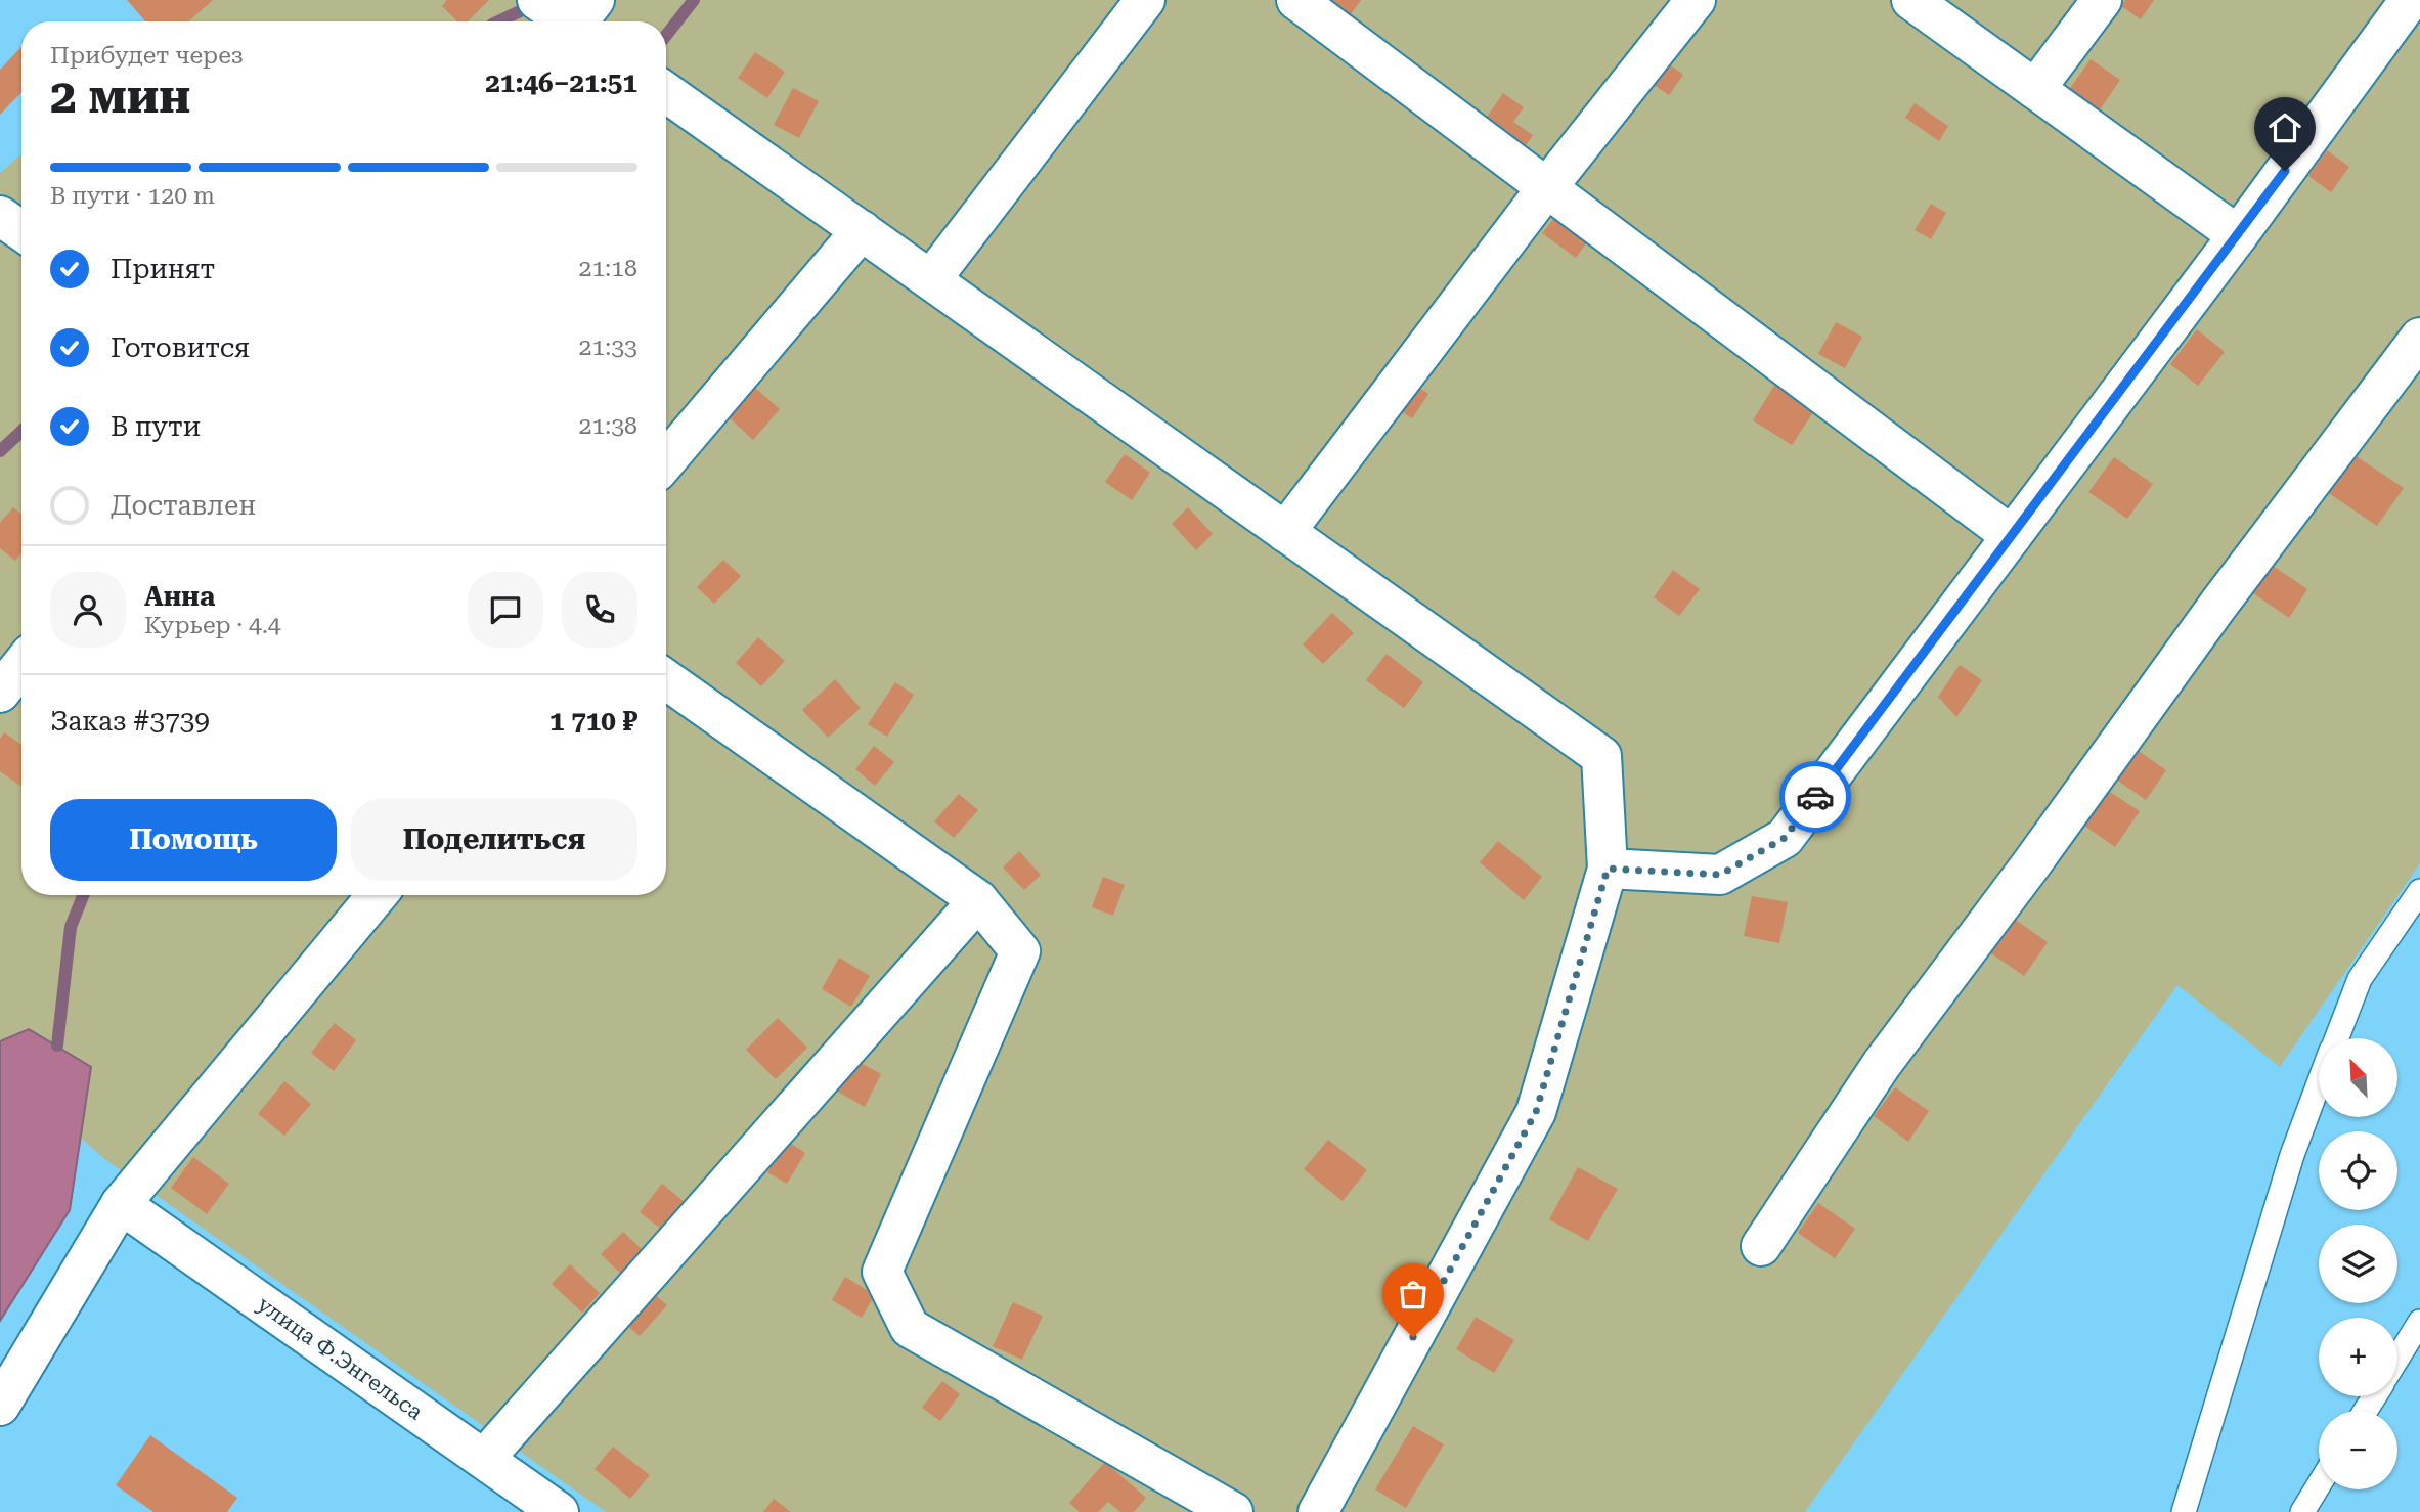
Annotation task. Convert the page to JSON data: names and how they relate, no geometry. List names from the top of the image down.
{
  "streets": {
    "street": ["улица Ф.Энгельса"]
  },
  "north": "top left",
  "page": {
    "heading": ["2 мин", "Прибудет через", "21:46–21:51"],
    "panel": [
      "Анна",
      "Курьер · 4.4",
      "Заказ #3739",
      "1 710 ₽"
    ],
    "bar": "В пути · 120 m",
    "list": [
      ["Принят", "21:18"],
      ["Готовится", "21:33"],
      ["В пути", "21:38"],
      "Доставлен"
    ],
    "buttons": ["Помощь", "Поделиться"],
    "map_buttons": ["+", "−"]
  }
}
